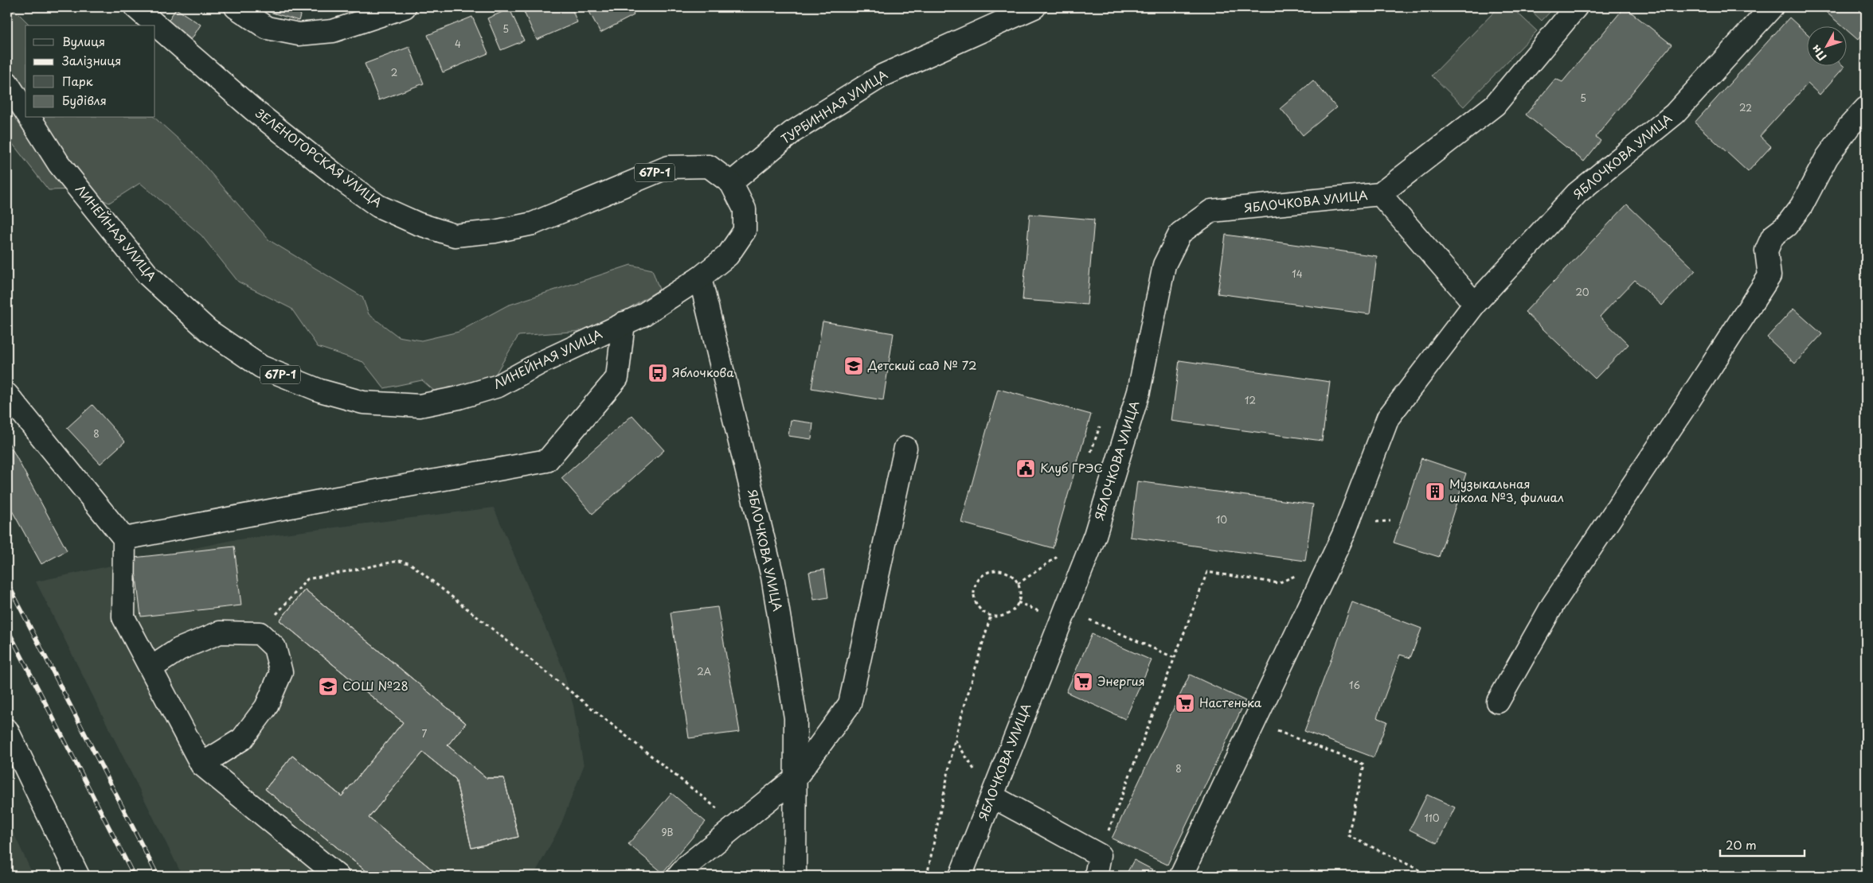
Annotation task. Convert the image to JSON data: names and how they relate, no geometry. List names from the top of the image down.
{
  "streets": {
    "street": [
      "ТУРБИННАЯ УЛИЦА",
      "ЯБЛОЧКОВА УЛИЦА",
      "ЗЕЛЕНОГОРСКАЯ УЛИЦА",
      "67Р-1",
      "ЛИНЕЙНАЯ УЛИЦА"
    ]
  },
  "crossings": [
    ["ТУРБИННАЯ УЛИЦА", "ЛИНЕЙНАЯ УЛИЦА"],
    ["ЯБЛОЧКОВА УЛИЦА", "ЛИНЕЙНАЯ УЛИЦА"],
    ["ЗЕЛЕНОГОРСКАЯ УЛИЦА", "ЛИНЕЙНАЯ УЛИЦА"]
  ],
  "places": {
    "school or university": ["Детский сад № 72", "СОШ №28"],
    "bus stop": ["Яблочкова"],
    "public building": ["Клуб ГРЭС"],
    "building": ["Музыкальная школа №3, филиал"],
    "supermarket": ["Энергия", "Настенька"]
  },
  "house_numbers": [
    "5",
    "4",
    "2",
    "5",
    "22",
    "14",
    "20",
    "12",
    "8",
    "10",
    "2А",
    "16",
    "7",
    "8",
    "110",
    "9В"
  ],
  "legend": [
    "Вулиця",
    "Залізниця",
    "Парк",
    "Будівля"
  ],
  "scale_bar": "20 m",
  "north": "bottom left"
}
